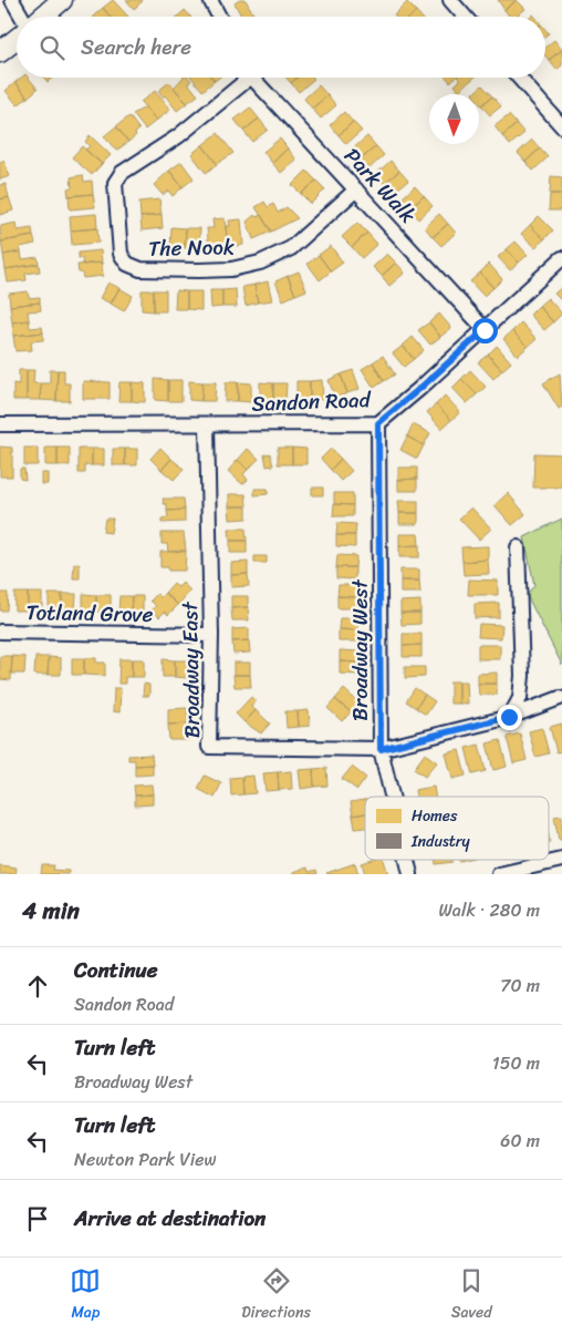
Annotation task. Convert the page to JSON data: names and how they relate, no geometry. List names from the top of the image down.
{
  "streets": {
    "street": [
      "Park Walk",
      "The Nook",
      "Sandon Road",
      "Totland Grove",
      "Broadway West",
      "Broadway East"
    ]
  },
  "crossings": [
    ["Park Walk", "The Nook"],
    ["Park Walk", "Sandon Road"],
    ["Sandon Road", "Broadway West"],
    ["Sandon Road", "Broadway East"],
    ["Totland Grove", "Broadway East"],
    ["Broadway West", "Broadway East"]
  ],
  "legend": ["Homes", "Industry"],
  "north": "bottom",
  "page": {
    "search": "Search here",
    "heading": ["4 min", "Walk · 280 m"],
    "list": [
      ["Continue", "Sandon Road", "70 m"],
      ["Turn left", "Broadway West", "150 m"],
      ["Turn left", "Newton Park View", "60 m"],
      "Arrive at destination"
    ],
    "nav": ["Map", "Directions", "Saved"]
  }
}
